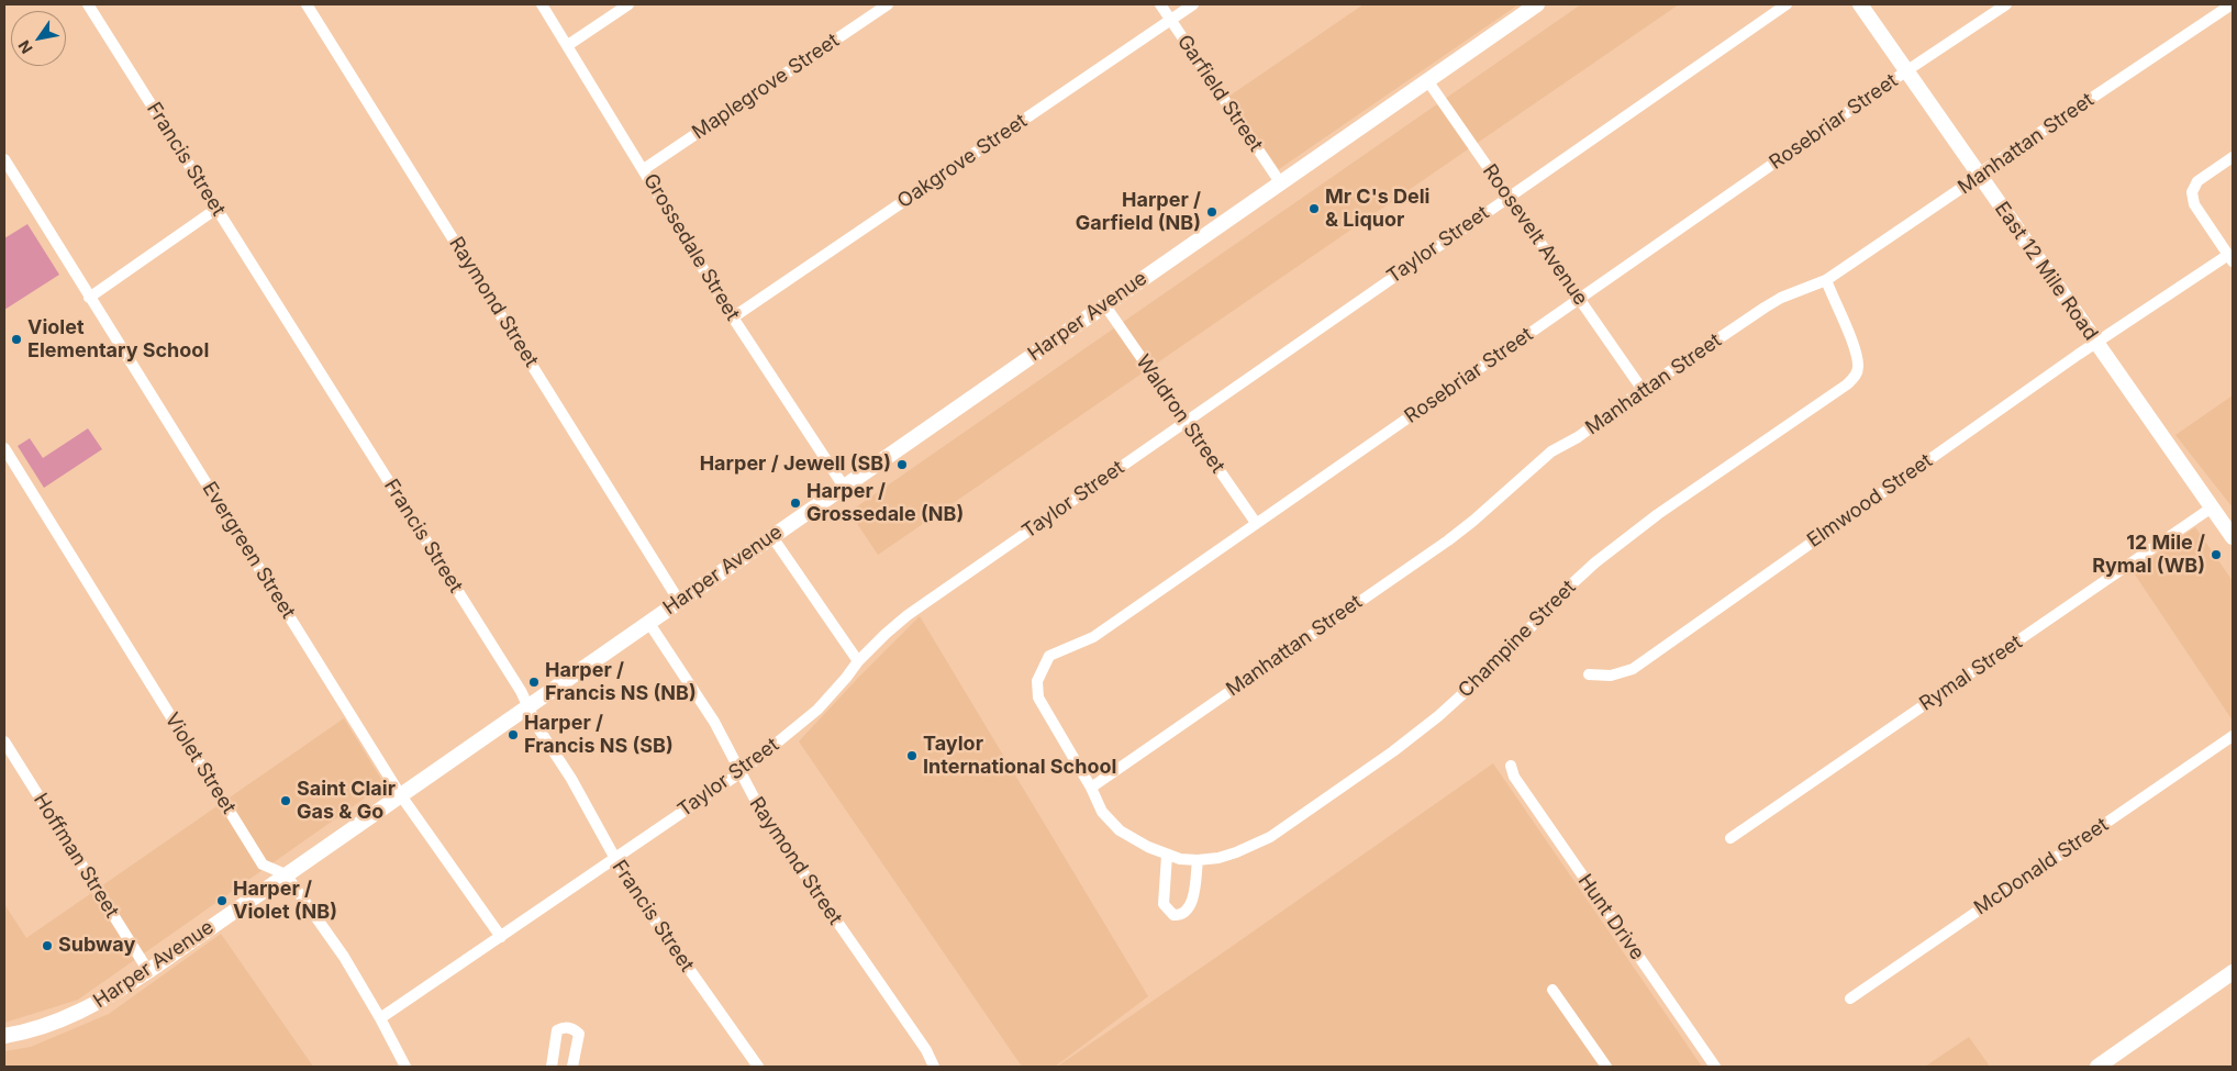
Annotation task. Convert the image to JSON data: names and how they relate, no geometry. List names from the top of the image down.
{
  "streets": {
    "main road": ["East 12 Mile Road", "Harper Avenue"],
    "street": [
      "Maplegrove Street",
      "Garfield Street",
      "Rosebriar Street",
      "Manhattan Street",
      "Francis Street",
      "Oakgrove Street",
      "Roosevelt Avenue",
      "Taylor Street",
      "Grossedale Street",
      "Raymond Street",
      "Waldron Street",
      "Elmwood Street",
      "Evergreen Street",
      "Champine Street",
      "Rymal Street",
      "Violet Street",
      "Hoffman Street",
      "McDonald Street",
      "Hunt Drive"
    ]
  },
  "crossings": [
    ["Maplegrove Street", "Grossedale Street"],
    ["Garfield Street", "Oakgrove Street"],
    ["Garfield Street", "Harper Avenue"],
    ["Rosebriar Street", "Manhattan Street"],
    ["Rosebriar Street", "Roosevelt Avenue"],
    ["Rosebriar Street", "East 12 Mile Road"],
    ["Rosebriar Street", "Waldron Street"],
    ["Rosebriar Street", "Champine Street"],
    ["Manhattan Street", "Roosevelt Avenue"],
    ["Manhattan Street", "East 12 Mile Road"],
    ["Manhattan Street", "Champine Street"],
    ["Francis Street", "Taylor Street"],
    ["Francis Street", "Harper Avenue"],
    ["Oakgrove Street", "Grossedale Street"],
    ["Roosevelt Avenue", "Taylor Street"],
    ["Roosevelt Avenue", "Harper Avenue"],
    ["Taylor Street", "Raymond Street"],
    ["Taylor Street", "Waldron Street"],
    ["Taylor Street", "Evergreen Street"],
    ["Taylor Street", "Violet Street"],
    ["Grossedale Street", "Harper Avenue"],
    ["East 12 Mile Road", "Elmwood Street"],
    ["East 12 Mile Road", "Rymal Street"],
    ["Raymond Street", "Harper Avenue"],
    ["Harper Avenue", "Waldron Street"],
    ["Harper Avenue", "Evergreen Street"],
    ["Harper Avenue", "Violet Street"],
    ["Harper Avenue", "Hoffman Street"]
  ],
  "places": [
    "Mr C's Deli & Liquor",
    "Harper / Garfield (NB)",
    "Violet Elementary School",
    "Harper / Jewell (SB)",
    "Harper / Grossedale (NB)",
    "12 Mile / Rymal (WB)",
    "Harper / Francis NS (NB)",
    "Harper / Francis NS (SB)",
    "Taylor International School",
    "Saint Clair Gas & Go",
    "Harper / Violet (NB)",
    "Subway"
  ],
  "north": "bottom left"
}
